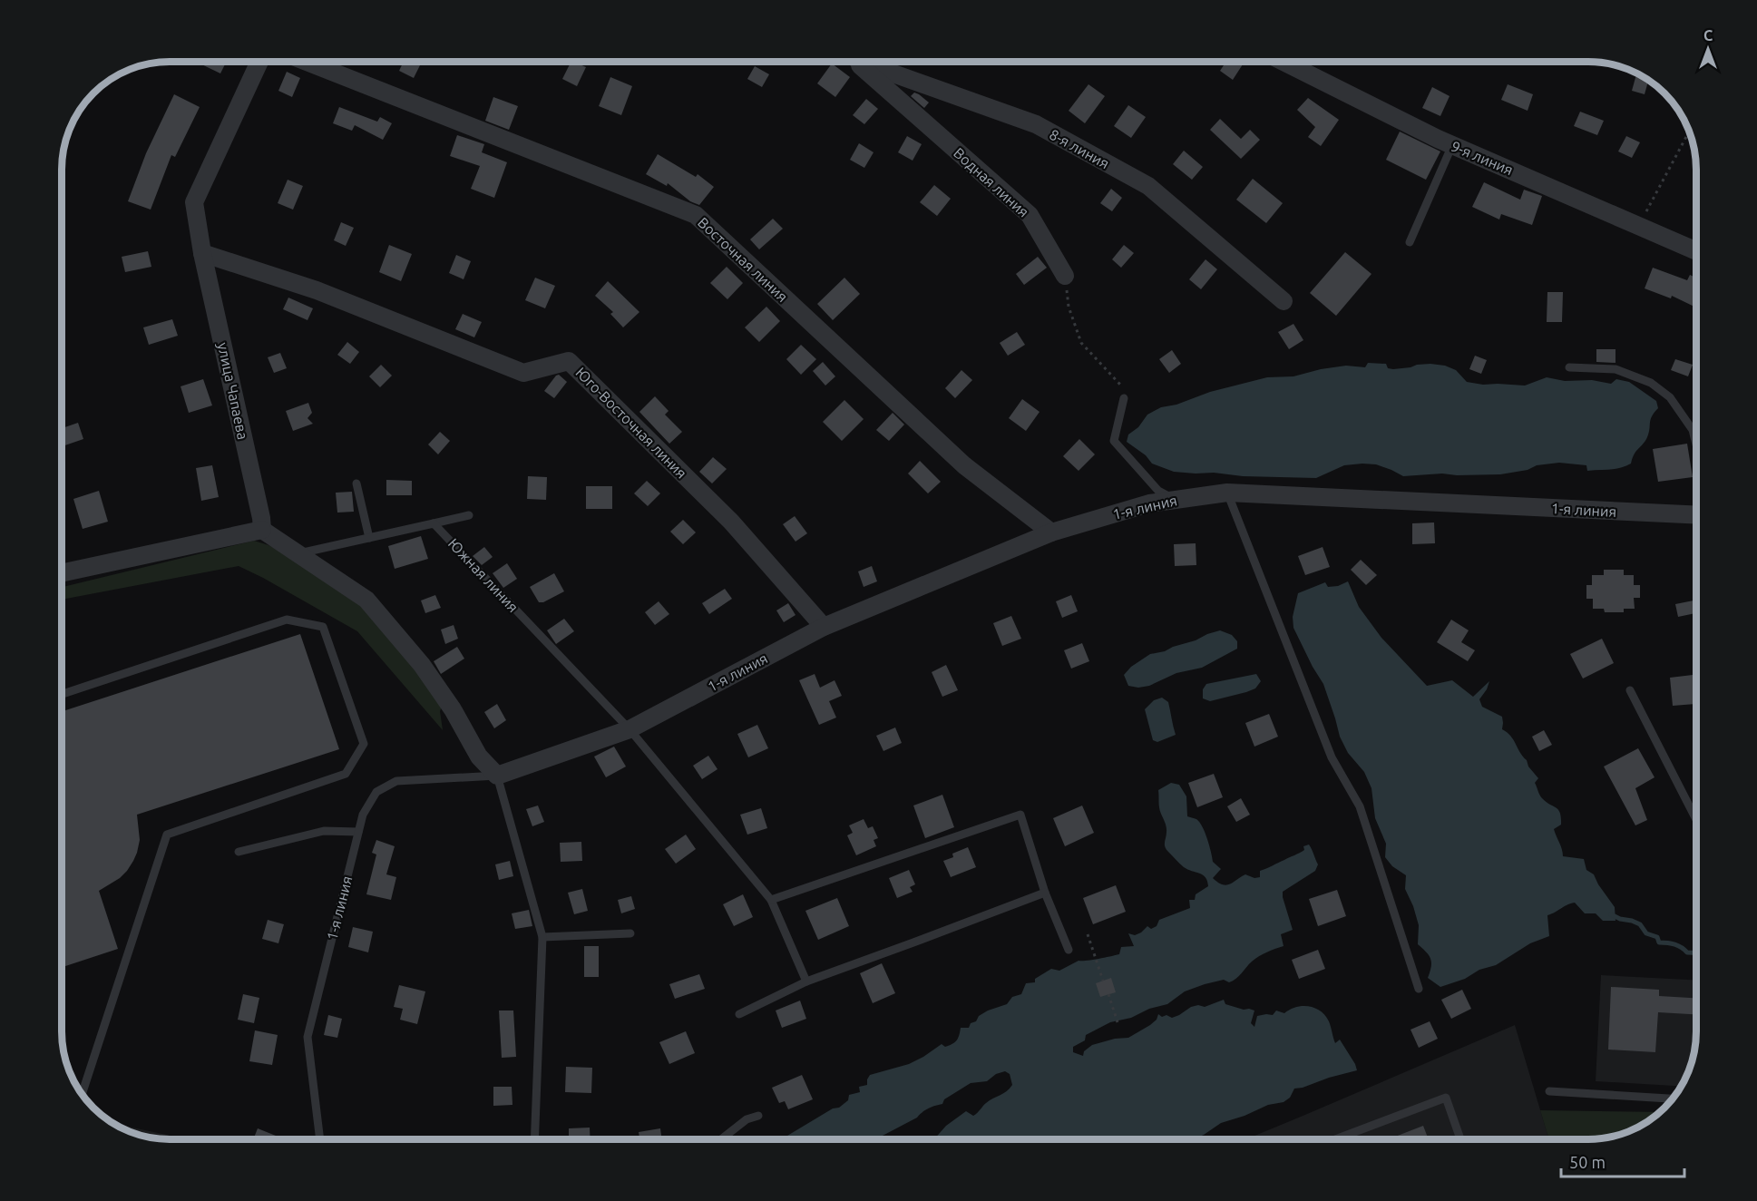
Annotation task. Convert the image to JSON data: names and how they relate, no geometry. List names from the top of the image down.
{
  "streets": {
    "street": [
      "8-я линия",
      "9-я линия",
      "Водная линия",
      "Восточная линия",
      "улица Чапаева",
      "Юго-Восточная линия",
      "1-я линия"
    ],
    "lane": ["Южная линия"]
  },
  "crossings": [
    ["Восточная линия", "1-я линия"],
    ["улица Чапаева", "Юго-Восточная линия"],
    ["Юго-Восточная линия", "1-я линия"],
    ["1-я линия", "Южная линия"]
  ],
  "scale_bar": "50 m",
  "north": "top"
}
